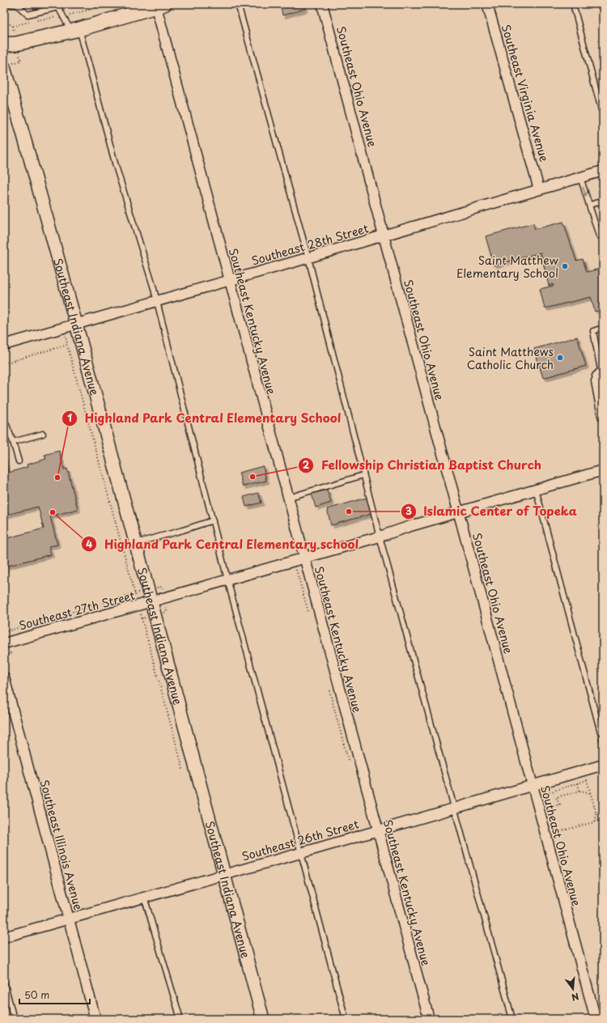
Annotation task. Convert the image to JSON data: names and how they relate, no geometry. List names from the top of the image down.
{
  "streets": {
    "street": [
      "Southeast Ohio Avenue",
      "Southeast Virginia Avenue",
      "Southeast 28th Street",
      "Southeast Kentucky Avenue",
      "Southeast Indiana Avenue",
      "Southeast 27th Street",
      "Southeast 26th Street",
      "Southeast Illinois Avenue"
    ]
  },
  "crossings": [
    ["Southeast Ohio Avenue", "Southeast 28th Street"],
    ["Southeast Ohio Avenue", "Southeast 27th Street"],
    ["Southeast Ohio Avenue", "Southeast 26th Street"],
    ["Southeast Virginia Avenue", "Southeast 28th Street"],
    ["Southeast 28th Street", "Southeast Kentucky Avenue"],
    ["Southeast 28th Street", "Southeast Indiana Avenue"],
    ["Southeast Kentucky Avenue", "Southeast 27th Street"],
    ["Southeast Kentucky Avenue", "Southeast 26th Street"],
    ["Southeast Indiana Avenue", "Southeast 27th Street"],
    ["Southeast Indiana Avenue", "Southeast 26th Street"],
    ["Southeast 26th Street", "Southeast Illinois Avenue"]
  ],
  "places": [
    "Saint Matthew Elementary School",
    "Saint Matthews Catholic Church",
    "Fellowship Christian Baptist Church",
    "Highland Park Central Elementary School",
    "Islamic Center of Topeka",
    "Highland Park Central Elementary school"
  ],
  "scale_bar": "50 m",
  "north": "bottom"
}
